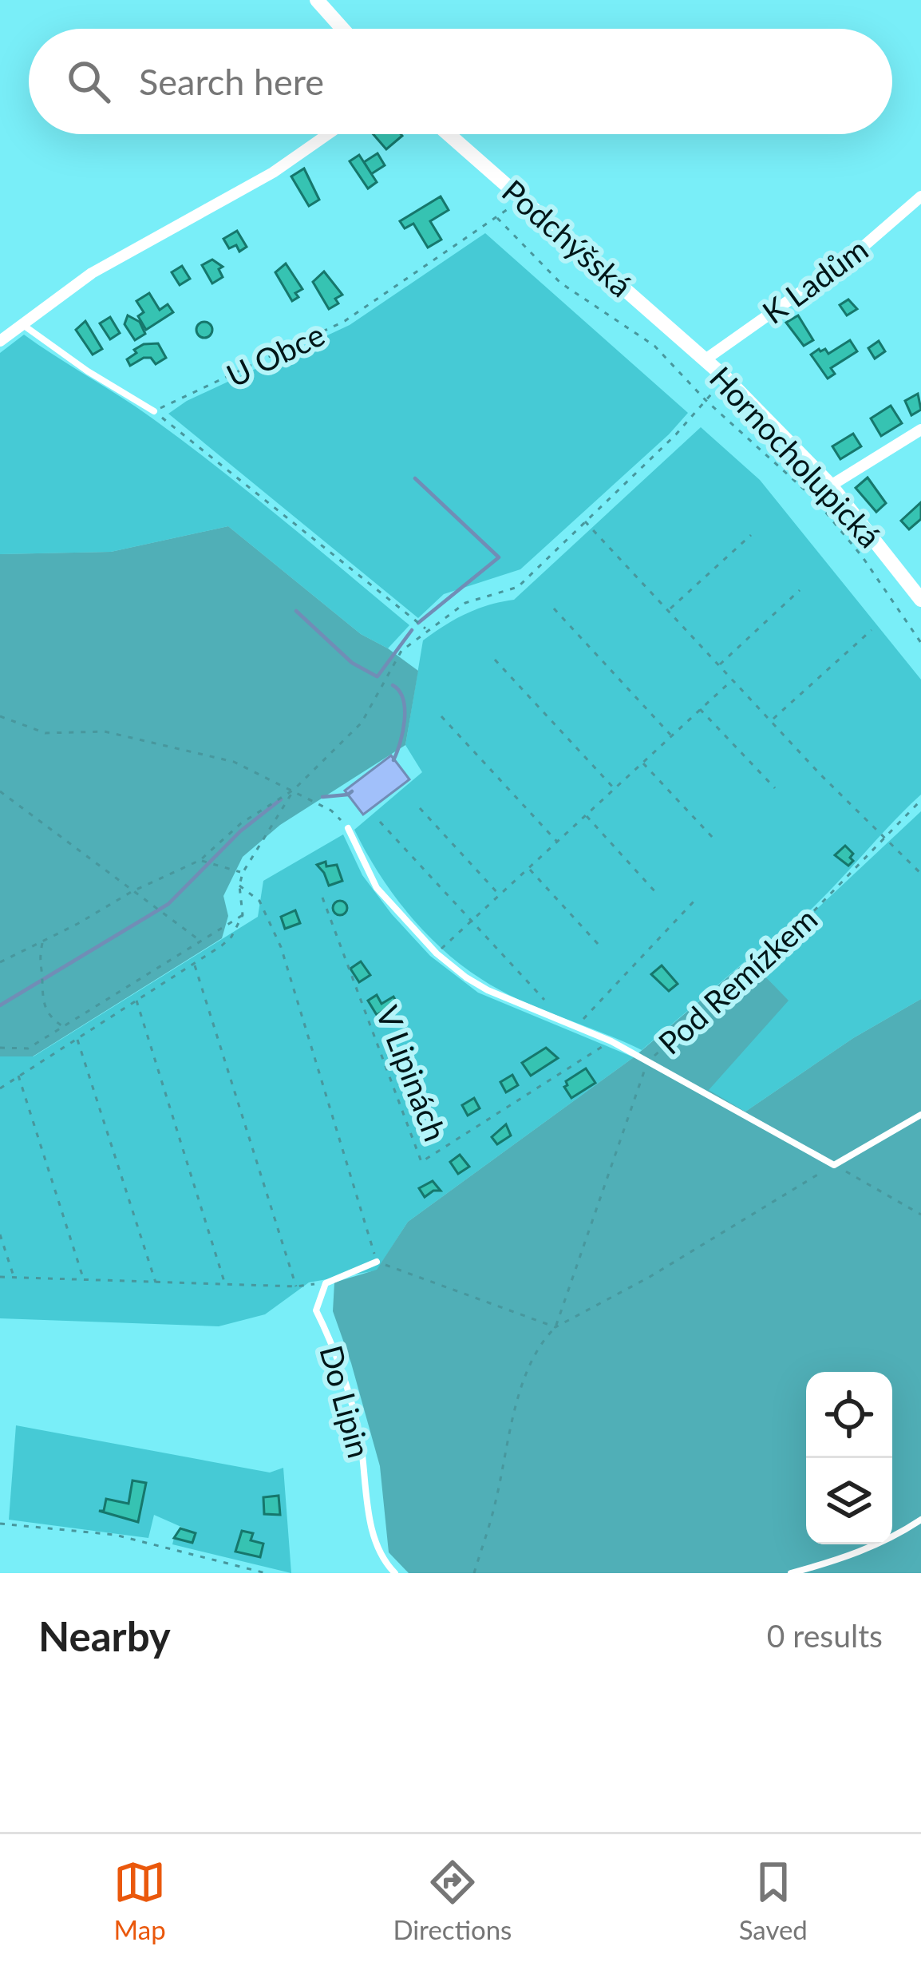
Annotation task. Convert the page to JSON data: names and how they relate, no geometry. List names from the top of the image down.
{
  "streets": {
    "street": ["Podchýšská", "K Ladům", "Hornocholupická"],
    "lane": ["Pod Remízkem", "Do Lipin"],
    "path": ["U Obce", "V Lipinách"]
  },
  "crossings": [
    ["Podchýšská", "K Ladům"],
    ["Podchýšská", "U Obce"],
    ["Podchýšská", "Hornocholupická"],
    ["K Ladům", "Hornocholupická"],
    ["Pod Remízkem", "V Lipinách"]
  ],
  "page": {
    "search": "Search here",
    "heading": ["Nearby", "0 results"],
    "nav": ["Map", "Directions", "Saved"]
  }
}
